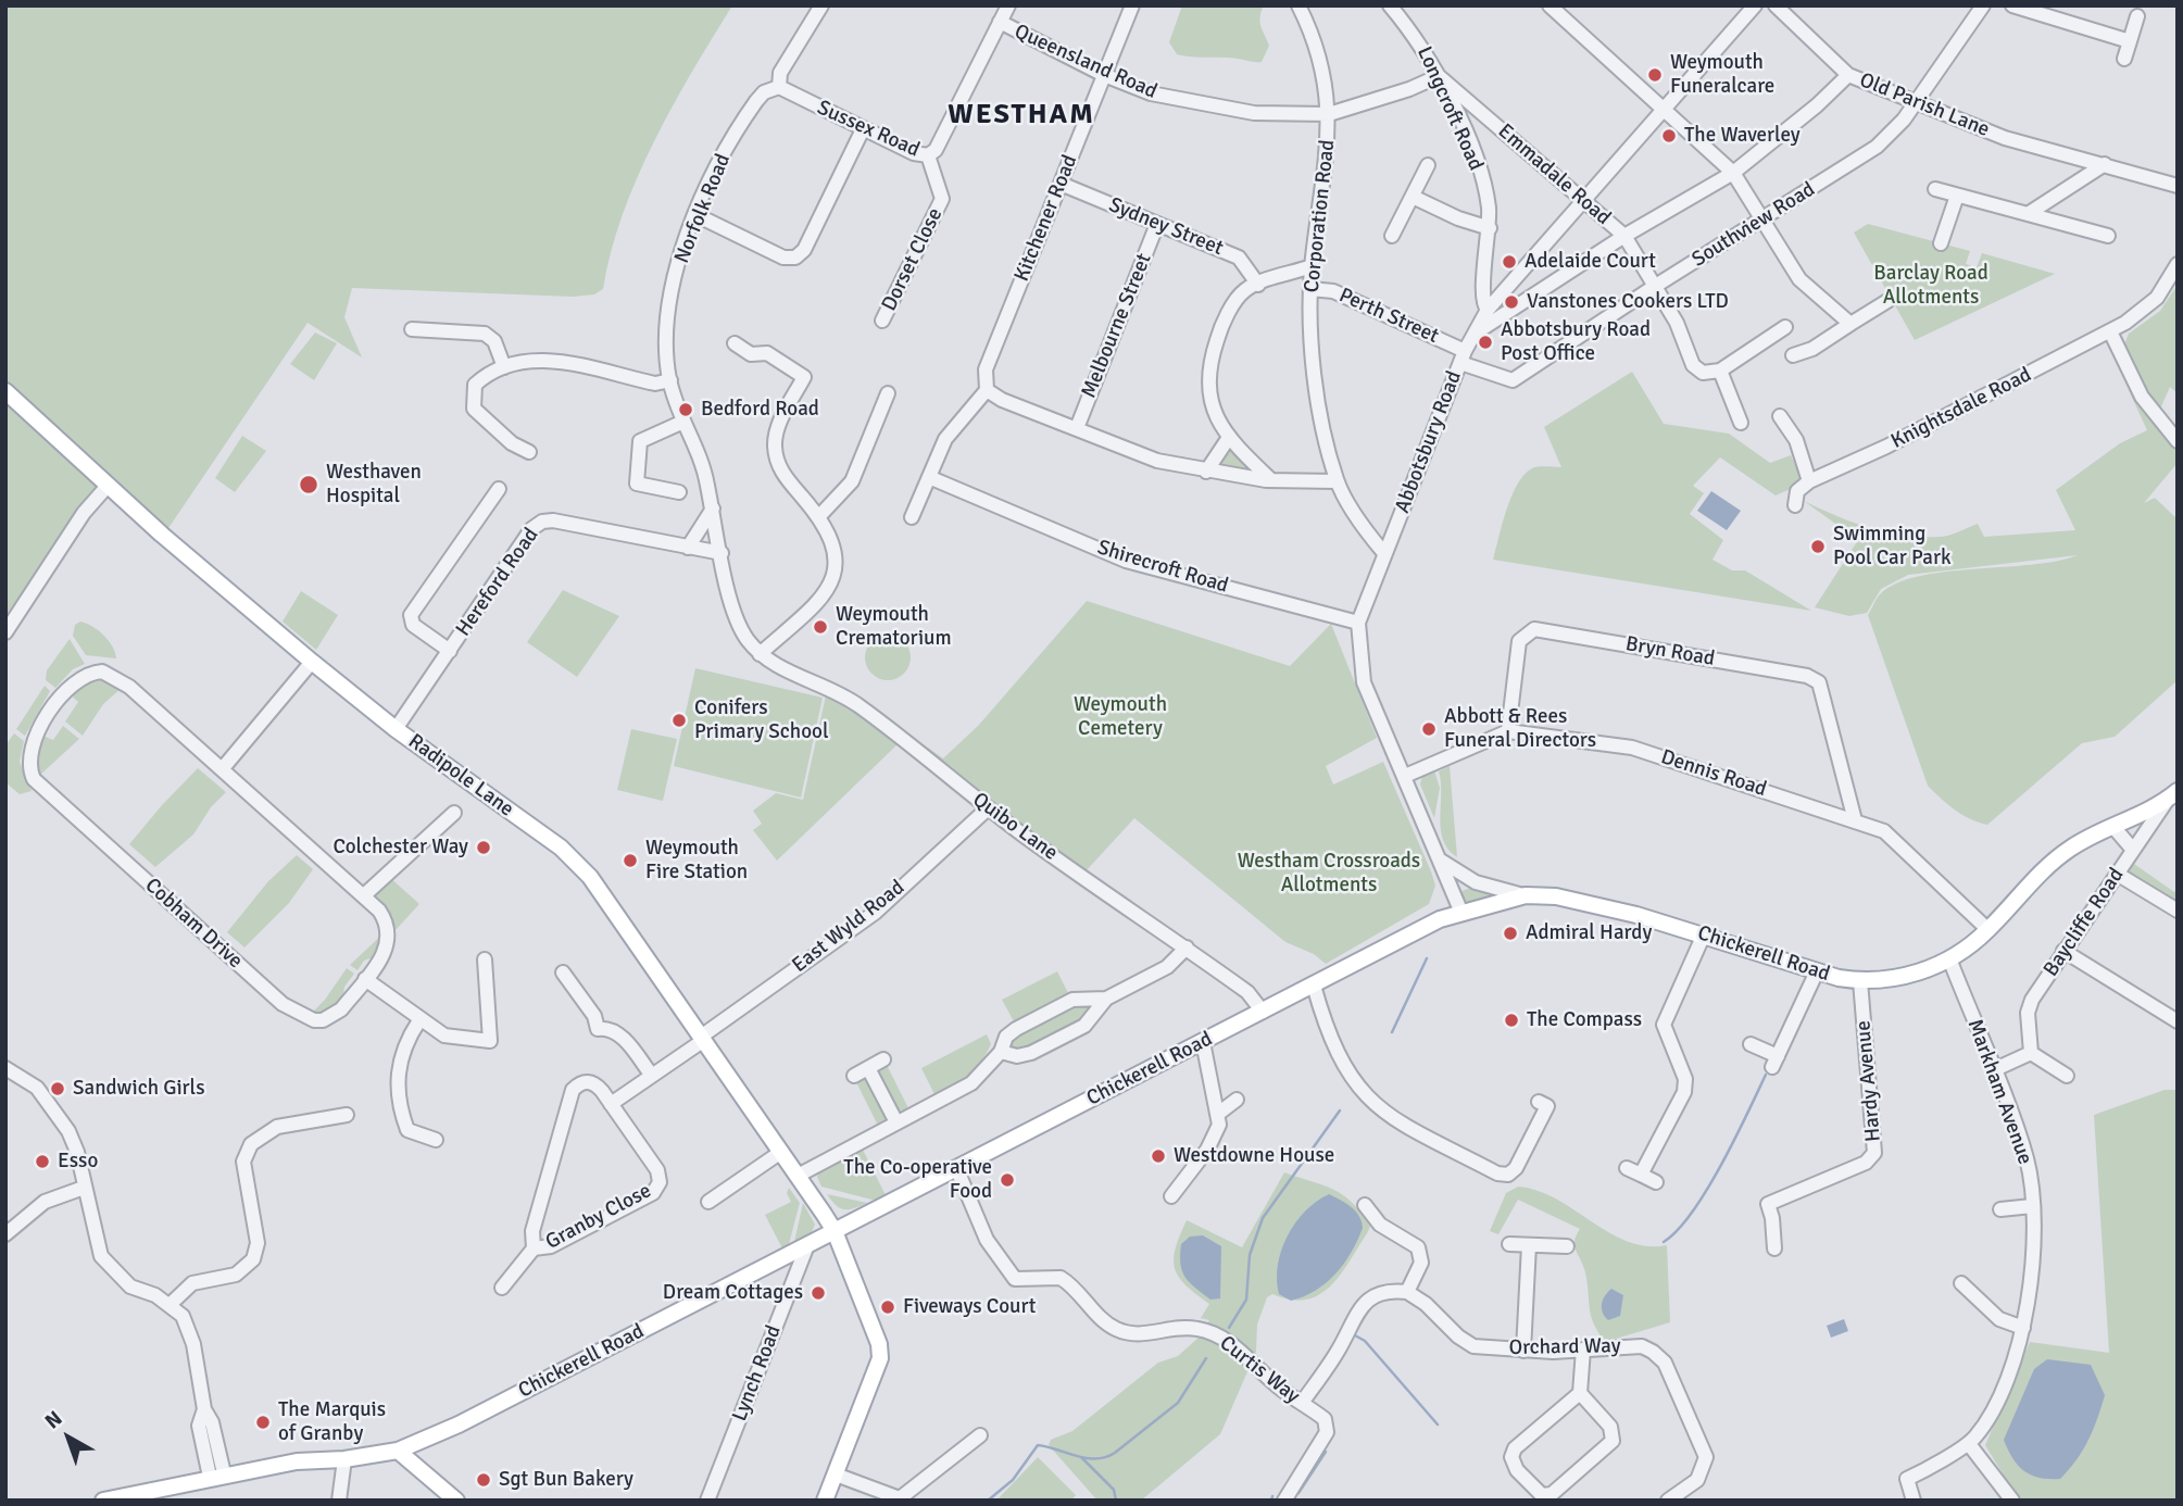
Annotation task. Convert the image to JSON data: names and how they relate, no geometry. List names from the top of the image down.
{
  "streets": {
    "main road": ["Radipole Lane", "Chickerell Road"],
    "street": [
      "Queensland Road",
      "Old Parish Lane",
      "Longcroft Road",
      "Sussex Road",
      "Emmadale Road",
      "Norfolk Road",
      "Corporation Road",
      "Kitchener Road",
      "Southview Road",
      "Sydney Street",
      "Dorset Close",
      "Perth Street",
      "Melbourne Street",
      "Knightsdale Road",
      "Abbotsbury Road",
      "Shirecroft Road",
      "Hereford Road",
      "Bryn Road",
      "Dennis Road",
      "Quibo Lane",
      "Baycliffe Road",
      "Cobham Drive",
      "East Wyld Road",
      "Hardy Avenue",
      "Markham Avenue",
      "Granby Close",
      "Orchard Way",
      "Curtis Way",
      "Lynch Road"
    ]
  },
  "crossings": [
    ["Queensland Road", "Longcroft Road"],
    ["Queensland Road", "Sussex Road"],
    ["Queensland Road", "Emmadale Road"],
    ["Queensland Road", "Corporation Road"],
    ["Queensland Road", "Kitchener Road"],
    ["Old Parish Lane", "Emmadale Road"],
    ["Old Parish Lane", "Southview Road"],
    ["Old Parish Lane", "Abbotsbury Road"],
    ["Longcroft Road", "Emmadale Road"],
    ["Longcroft Road", "Abbotsbury Road"],
    ["Sussex Road", "Norfolk Road"],
    ["Sussex Road", "Dorset Close"],
    ["Emmadale Road", "Southview Road"],
    ["Emmadale Road", "Abbotsbury Road"],
    ["Norfolk Road", "Hereford Road"],
    ["Norfolk Road", "Quibo Lane"],
    ["Corporation Road", "Perth Street"],
    ["Corporation Road", "Abbotsbury Road"],
    ["Kitchener Road", "Sydney Street"],
    ["Southview Road", "Perth Street"],
    ["Southview Road", "Abbotsbury Road"],
    ["Sydney Street", "Melbourne Street"],
    ["Perth Street", "Abbotsbury Road"],
    ["Abbotsbury Road", "Shirecroft Road"],
    ["Abbotsbury Road", "Chickerell Road"],
    ["Hereford Road", "Radipole Lane"],
    ["Bryn Road", "Dennis Road"],
    ["Dennis Road", "Chickerell Road"],
    ["Radipole Lane", "East Wyld Road"],
    ["Radipole Lane", "Chickerell Road"],
    ["Quibo Lane", "East Wyld Road"],
    ["Quibo Lane", "Chickerell Road"],
    ["Baycliffe Road", "Chickerell Road"],
    ["Chickerell Road", "Hardy Avenue"],
    ["Chickerell Road", "Markham Avenue"],
    ["Chickerell Road", "Curtis Way"],
    ["Chickerell Road", "Lynch Road"]
  ],
  "districts": ["WESTHAM"],
  "parks": ["Barclay Road Allotments", "Weymouth Cemetery", "Westham Crossroads Allotments"],
  "places": [
    "Weymouth Funeralcare",
    "The Waverley",
    "Adelaide Court",
    "Vanstones Cookers LTD",
    "Abbotsbury Road Post Office",
    "Bedford Road",
    "Westhaven Hospital",
    "Swimming Pool Car Park",
    "Weymouth Crematorium",
    "Conifers Primary School",
    "Abbott & Rees Funeral Directors",
    "Colchester Way",
    "Weymouth Fire Station",
    "Admiral Hardy",
    "The Compass",
    "Sandwich Girls",
    "Westdowne House",
    "Esso",
    "The Co-operative Food",
    "Dream Cottages",
    "Fiveways Court",
    "The Marquis of Granby",
    "Sgt Bun Bakery"
  ],
  "north": "top left"
}
